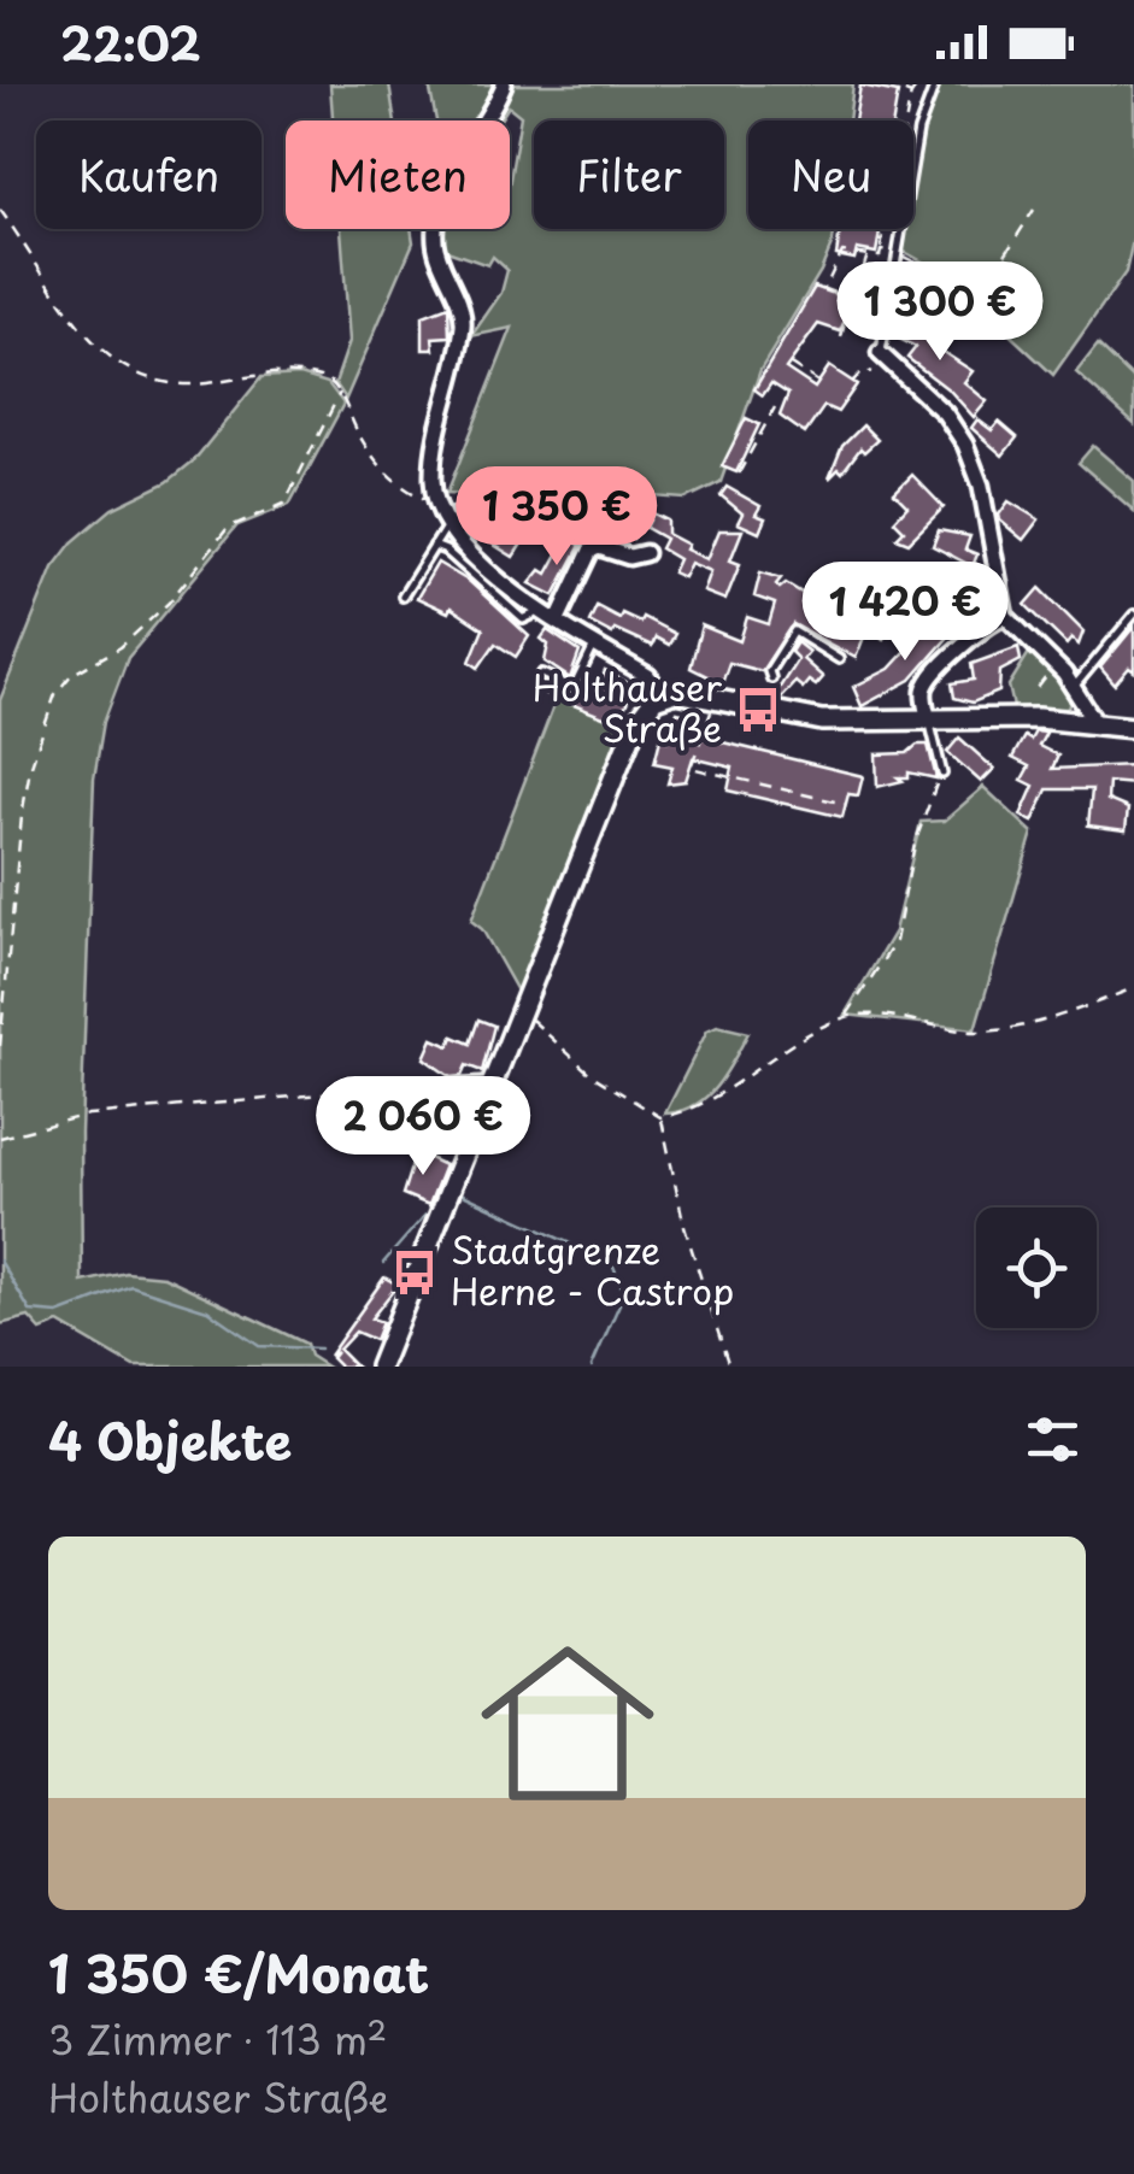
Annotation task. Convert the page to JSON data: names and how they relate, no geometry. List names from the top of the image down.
{
  "places": {
    "bus stop": ["Holthauser Straße", "Stadtgrenze Herne - Castrop"]
  },
  "page": {
    "status": "22:02",
    "chip": [
      "Kaufen",
      "Mieten",
      "Filter",
      "Neu"
    ],
    "price": [
      "1 300 €",
      "1 350 €",
      "1 420 €",
      "2 060 €"
    ],
    "heading": "4 Objekte",
    "list": [
      {
        "name": "1 350 €/Monat",
        "note": "3 Zimmer · 113 m² · Holthauser Straße"
      }
    ]
  }
}
